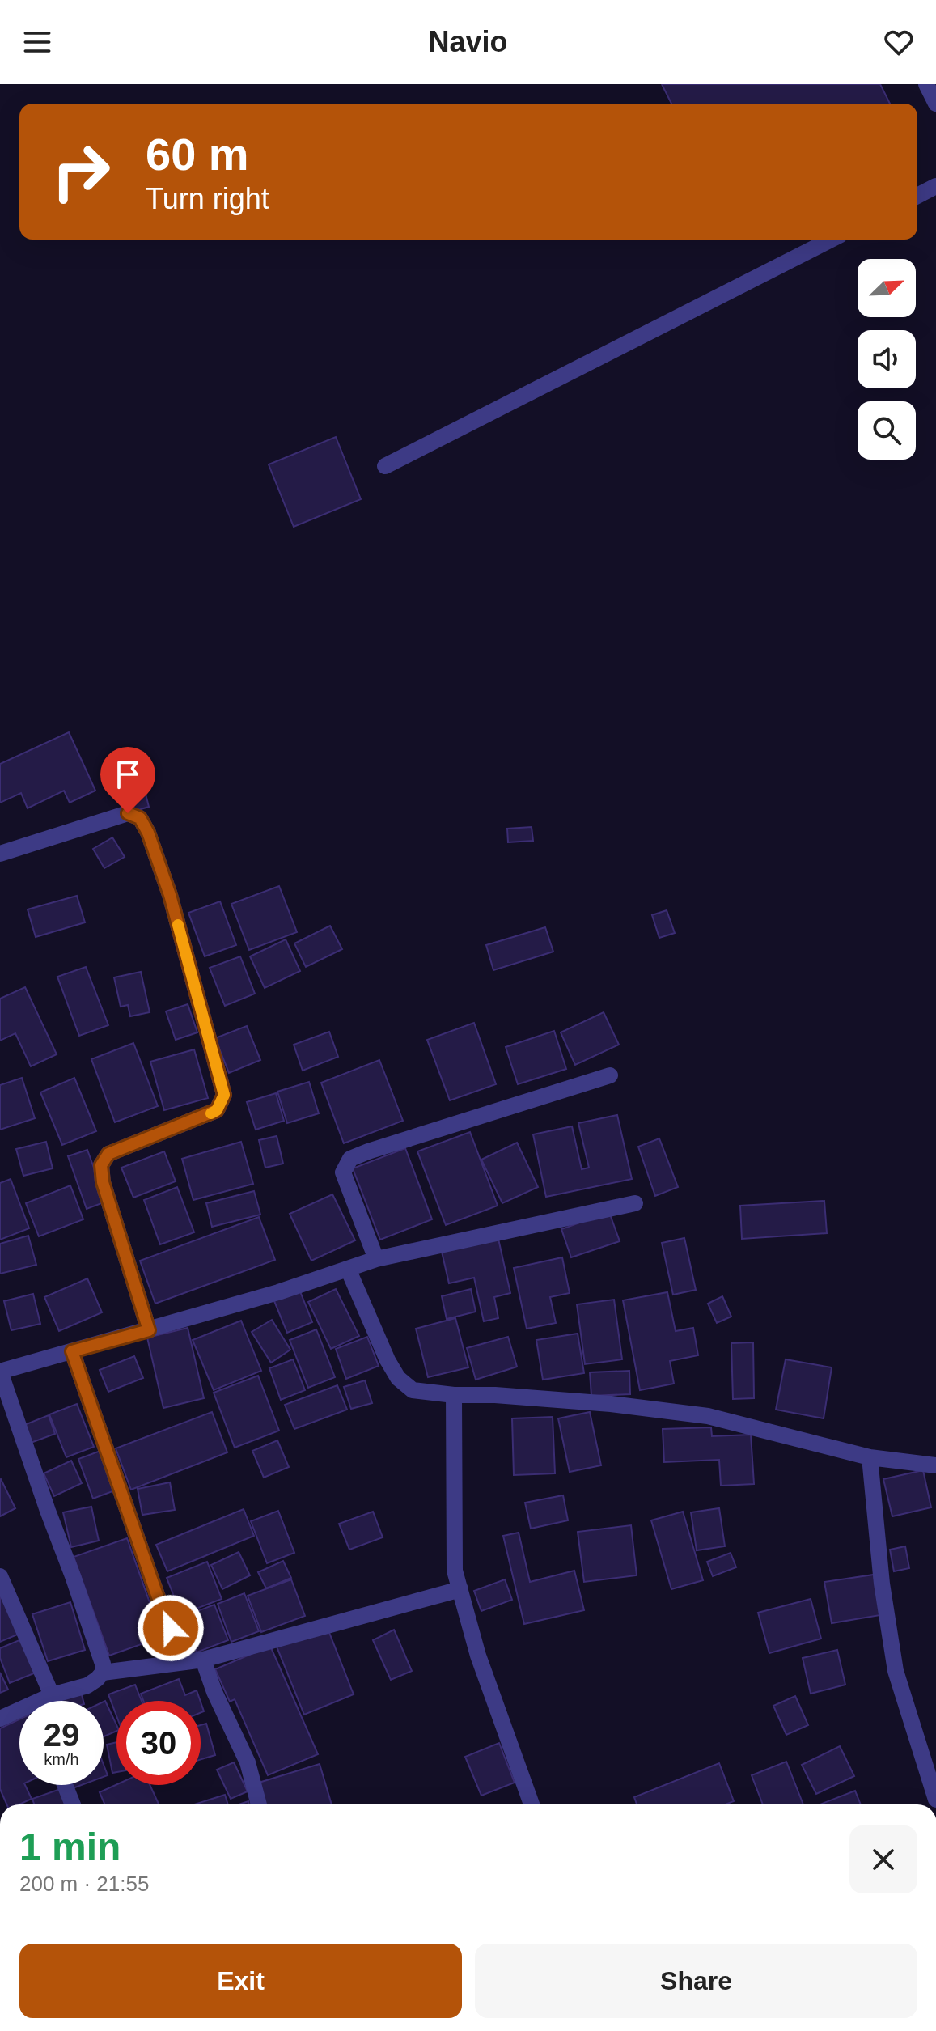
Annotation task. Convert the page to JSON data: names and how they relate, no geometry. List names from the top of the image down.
{
  "north": "top right",
  "page": {
    "header": "Navio",
    "turn": ["60 m", "Turn right"],
    "speed": "29 km/h",
    "limit": "30",
    "heading": ["1 min", "200 m · 21:55"],
    "buttons": ["Exit", "Share"]
  }
}
